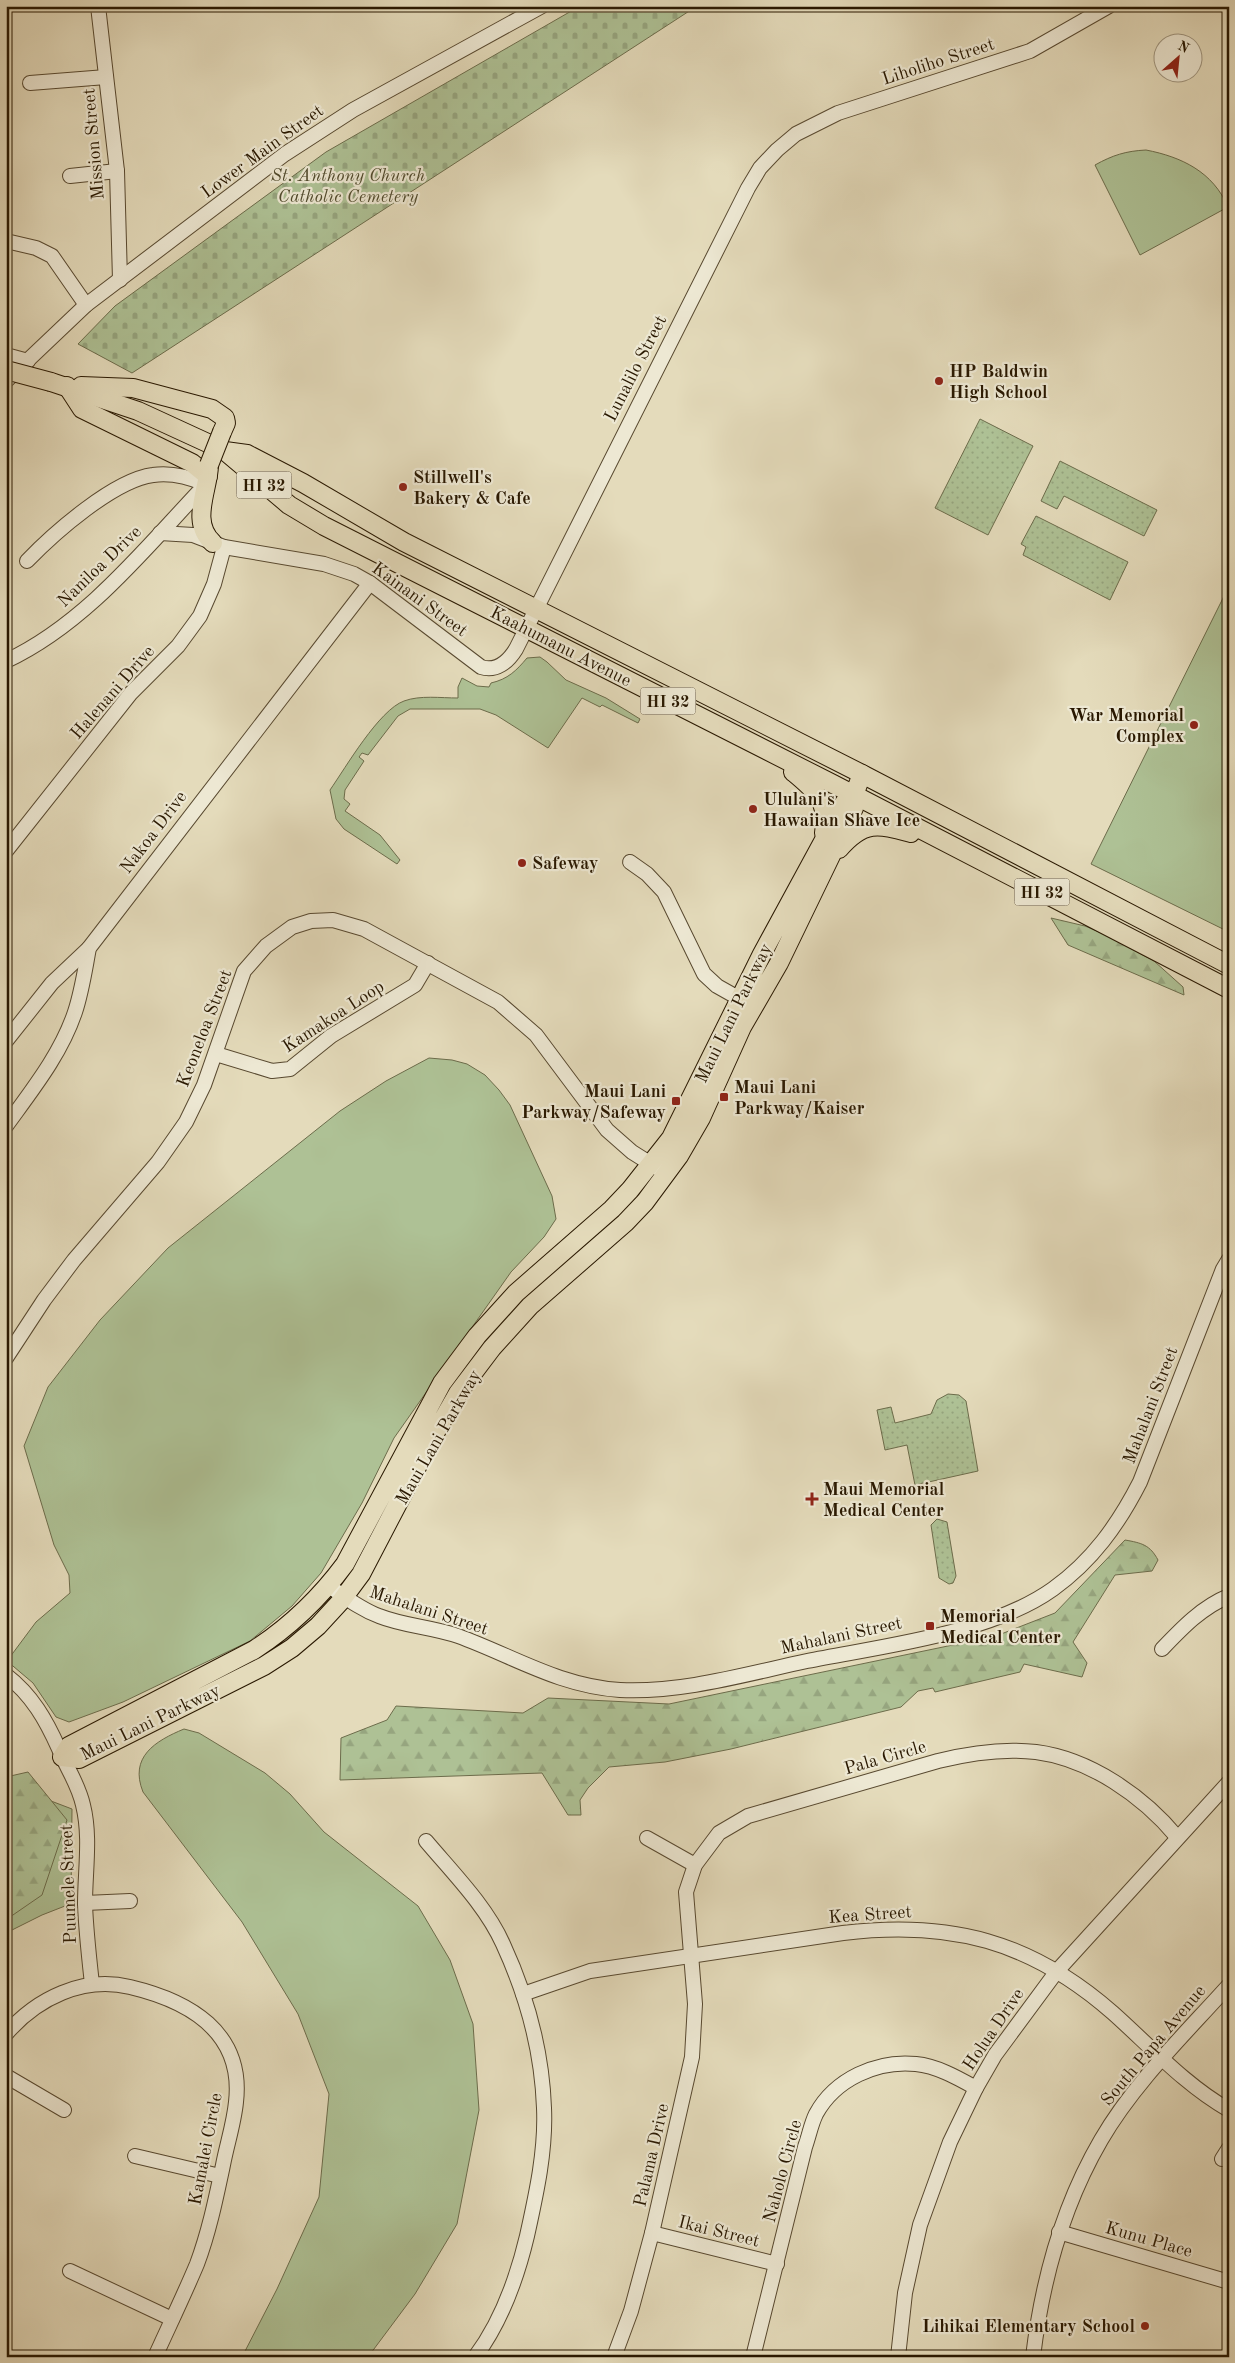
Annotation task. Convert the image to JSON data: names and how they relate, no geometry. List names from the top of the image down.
{
  "streets": {
    "main road": ["HI 32", "Kaahumanu Avenue", "Maui Lani Parkway"],
    "street": [
      "Liholiho Street",
      "Mission Street",
      "Lower Main Street",
      "Lunalilo Street",
      "Naniloa Drive",
      "Kainani Street",
      "Halenani Drive",
      "Nakoa Drive",
      "Kamakoa Loop",
      "Keoneloa Street",
      "Mahalani Street",
      "Pala Circle",
      "Puumele Street",
      "Kea Street",
      "Holua Drive",
      "South Papa Avenue",
      "Kamalei Circle",
      "Palama Drive",
      "Naholo Circle",
      "Ikai Street",
      "Kunu Place"
    ]
  },
  "crossings": [
    ["Liholiho Street", "Lunalilo Street"],
    ["Mission Street", "Lower Main Street"],
    ["Lunalilo Street", "Kainani Street"],
    ["Lunalilo Street", "Kaahumanu Avenue"],
    ["Naniloa Drive", "Kainani Street"],
    ["Kainani Street", "Kaahumanu Avenue"],
    ["Kainani Street", "Halenani Drive"],
    ["Kainani Street", "Nakoa Drive"],
    ["Kaahumanu Avenue", "Maui Lani Parkway"],
    ["Maui Lani Parkway", "Keoneloa Street"],
    ["Maui Lani Parkway", "Mahalani Street"],
    ["Maui Lani Parkway", "Puumele Street"],
    ["Kamakoa Loop", "Keoneloa Street"],
    ["Pala Circle", "Kea Street"],
    ["Pala Circle", "Holua Drive"],
    ["Pala Circle", "Palama Drive"],
    ["Puumele Street", "Kamalei Circle"],
    ["Kea Street", "Holua Drive"],
    ["Kea Street", "South Papa Avenue"],
    ["Kea Street", "Palama Drive"],
    ["Holua Drive", "Naholo Circle"],
    ["South Papa Avenue", "Kunu Place"],
    ["Palama Drive", "Ikai Street"],
    ["Naholo Circle", "Ikai Street"]
  ],
  "parks": ["St. Anthony Church Catholic Cemetery"],
  "places": {
    "other": [
      "HP Baldwin High School",
      "Stillwell's Bakery & Cafe",
      "War Memorial Complex",
      "Ululani's Hawaiian Shave Ice",
      "Safeway",
      "Lihikai Elementary School"
    ],
    "transit": ["Maui Lani Parkway/Kaiser", "Maui Lani Parkway/Safeway", "Memorial Medical Center"],
    "health": ["Maui Memorial Medical Center"]
  },
  "north": "top right"
}
